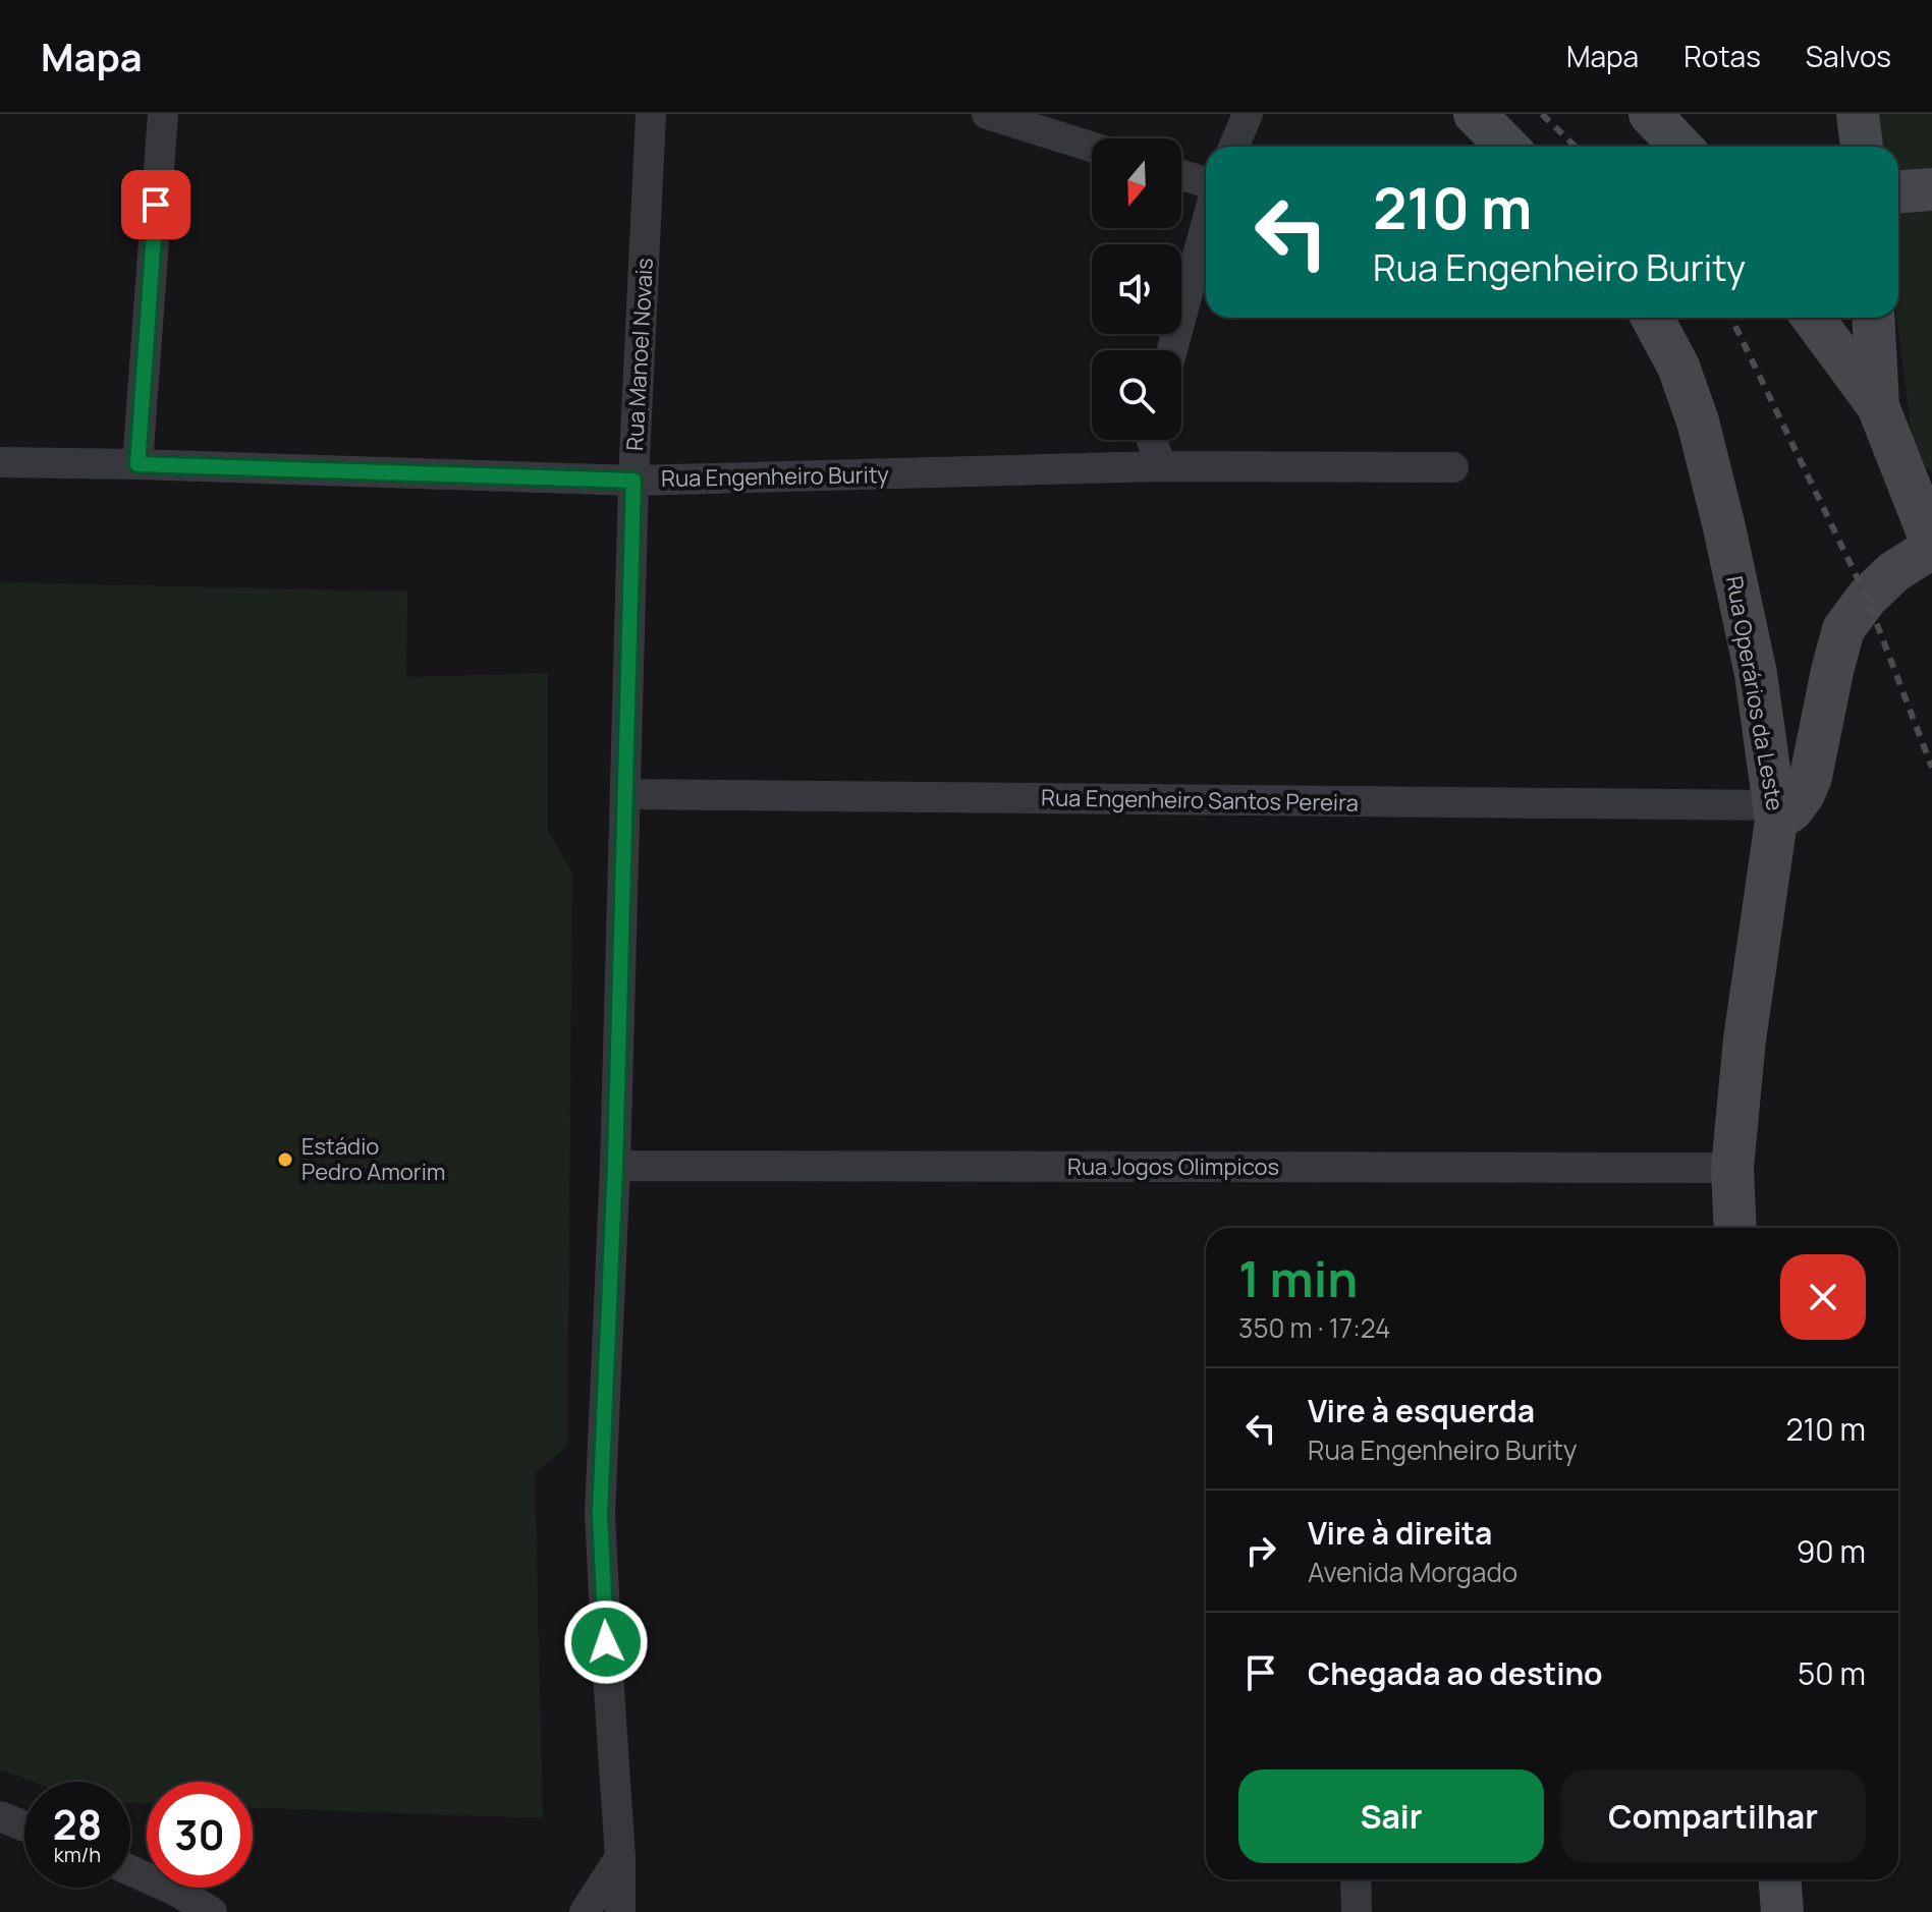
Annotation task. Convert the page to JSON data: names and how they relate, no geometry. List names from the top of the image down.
{
  "streets": {
    "street": [
      "Rua Manoel Novais",
      "Rua Engenheiro Burity",
      "Rua Operários da Leste",
      "Rua Engenheiro Santos Pereira",
      "Rua Jogos Olimpicos"
    ]
  },
  "crossings": [
    ["Rua Manoel Novais", "Rua Engenheiro Burity"],
    ["Rua Manoel Novais", "Rua Engenheiro Santos Pereira"],
    ["Rua Manoel Novais", "Rua Jogos Olimpicos"],
    ["Rua Operários da Leste", "Rua Engenheiro Santos Pereira"],
    ["Rua Operários da Leste", "Rua Jogos Olimpicos"]
  ],
  "places": ["Estádio Pedro Amorim"],
  "north": "bottom",
  "page": {
    "header": "Mapa",
    "nav": ["Mapa", "Rotas", "Salvos"],
    "turn": ["210 m", "Rua Engenheiro Burity"],
    "heading": ["1 min", "350 m · 17:24"],
    "list": [
      {
        "name": "Vire à esquerda",
        "note": "Rua Engenheiro Burity",
        "value": "210 m"
      },
      {
        "name": "Vire à direita",
        "note": "Avenida Morgado",
        "value": "90 m"
      },
      {
        "name": "Chegada ao destino",
        "value": "50 m"
      }
    ],
    "buttons": ["Sair", "Compartilhar"],
    "speed": "28 km/h",
    "limit": "30"
  }
}
